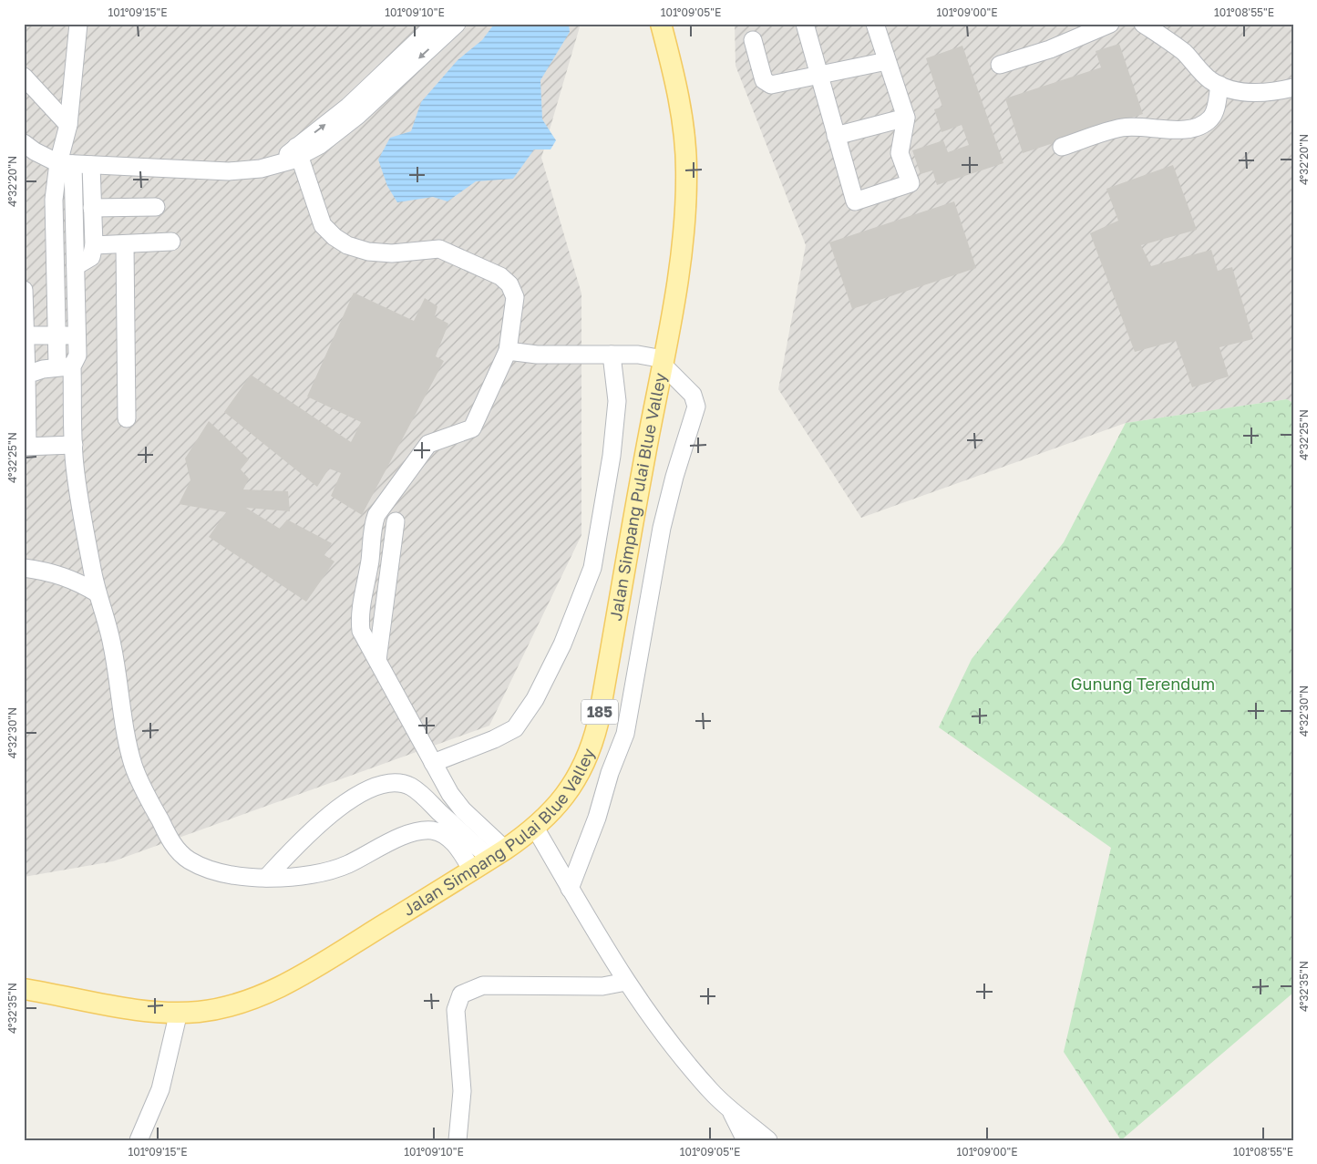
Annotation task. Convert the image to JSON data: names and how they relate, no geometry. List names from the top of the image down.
{
  "streets": {
    "main road": ["Jalan Simpang Pulai Blue Valley", "185"]
  },
  "parks": ["Gunung Terendum"],
  "coordinates": [
    "101°09'15\"E",
    "101°09'10\"E",
    "101°09'05\"E",
    "101°09'00\"E",
    "101°08'55\"E",
    "4°32'20\"N",
    "4°32'25\"N",
    "4°32'30\"N",
    "4°32'35\"N"
  ]
}
